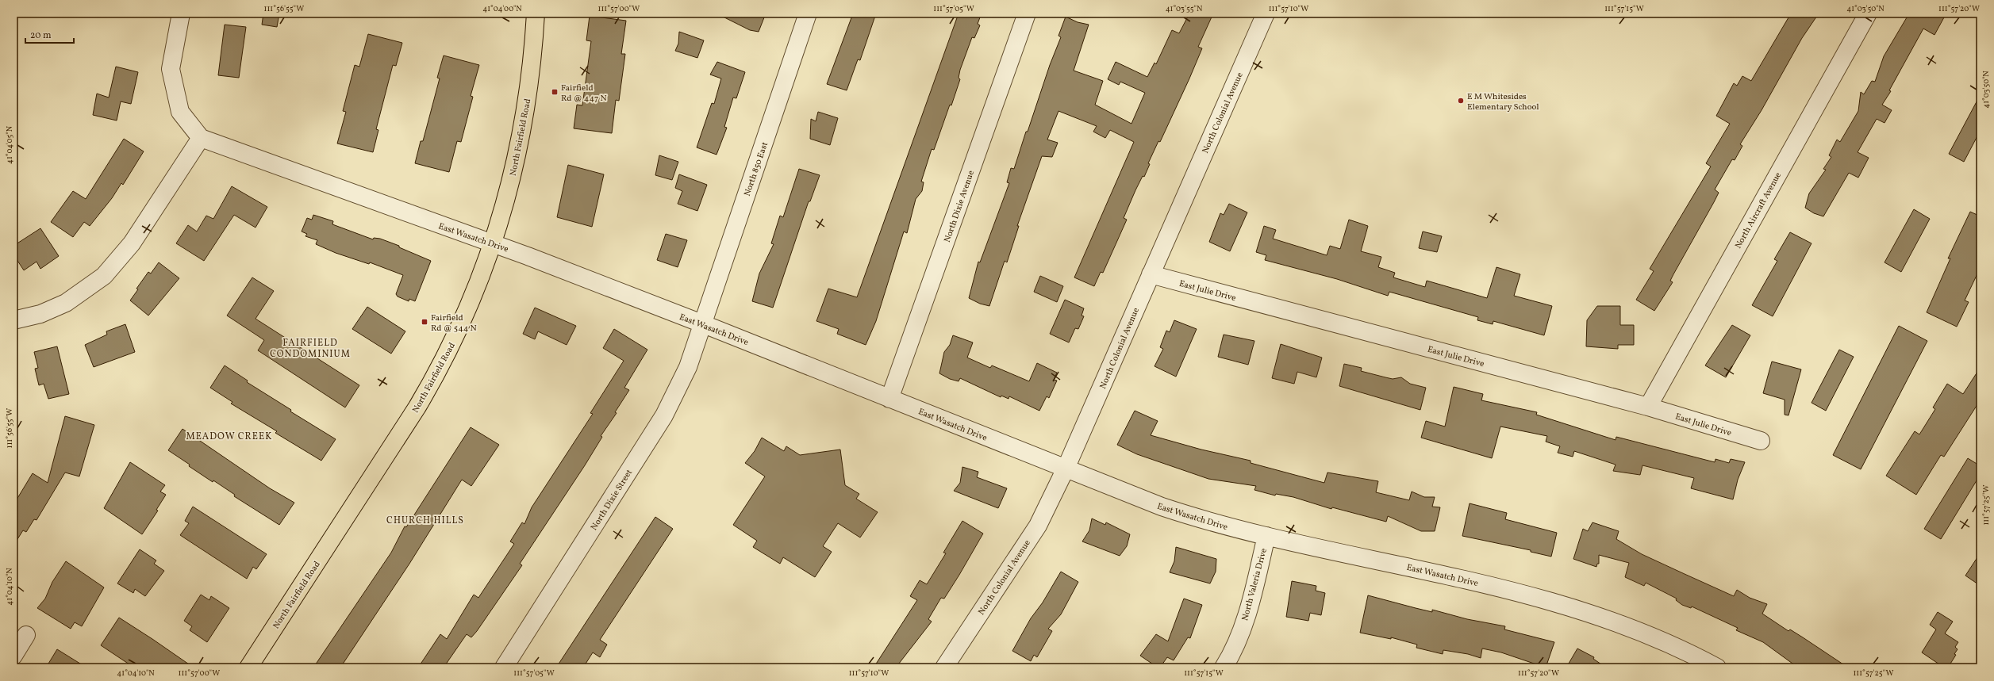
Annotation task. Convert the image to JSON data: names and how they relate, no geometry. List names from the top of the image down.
{
  "streets": {
    "main road": ["North Fairfield Road"],
    "street": [
      "North Colonial Avenue",
      "North 850 East",
      "North Dixie Avenue",
      "North Aircraft Avenue",
      "East Wasatch Drive",
      "East Julie Drive",
      "North Dixie Street",
      "North Valeria Drive"
    ]
  },
  "crossings": [
    ["North Colonial Avenue", "East Wasatch Drive"],
    ["North Colonial Avenue", "East Julie Drive"],
    ["North Fairfield Road", "East Wasatch Drive"],
    ["North 850 East", "East Wasatch Drive"],
    ["North 850 East", "North Dixie Street"],
    ["North Dixie Avenue", "East Wasatch Drive"],
    ["North Aircraft Avenue", "East Julie Drive"],
    ["East Wasatch Drive", "North Dixie Street"],
    ["East Wasatch Drive", "North Valeria Drive"]
  ],
  "districts": ["FAIRFIELD CONDOMINIUM", "MEADOW CREEK", "CHURCH HILLS"],
  "places": {
    "transit": ["Fairfield Rd @ 447 N", "Fairfield Rd @ 544 N"],
    "other": ["E M Whitesides Elementary School"]
  },
  "scale_bar": "20 m",
  "coordinates": [
    "111°56'55\"W",
    "41°04'00\"N",
    "111°57'00\"W",
    "111°57'05\"W",
    "41°03'55\"N",
    "111°57'10\"W",
    "111°57'15\"W",
    "41°03'50\"N",
    "111°57'20\"W",
    "41°04'05\"N",
    "111°57'25\"W",
    "41°04'10\"N"
  ]
}
